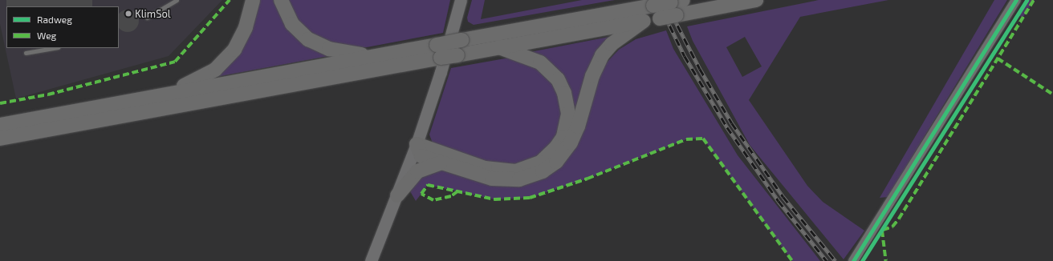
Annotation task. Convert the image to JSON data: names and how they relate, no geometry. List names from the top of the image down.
{
  "places": ["KlimSol"],
  "legend": ["Radweg", "Weg"]
}
